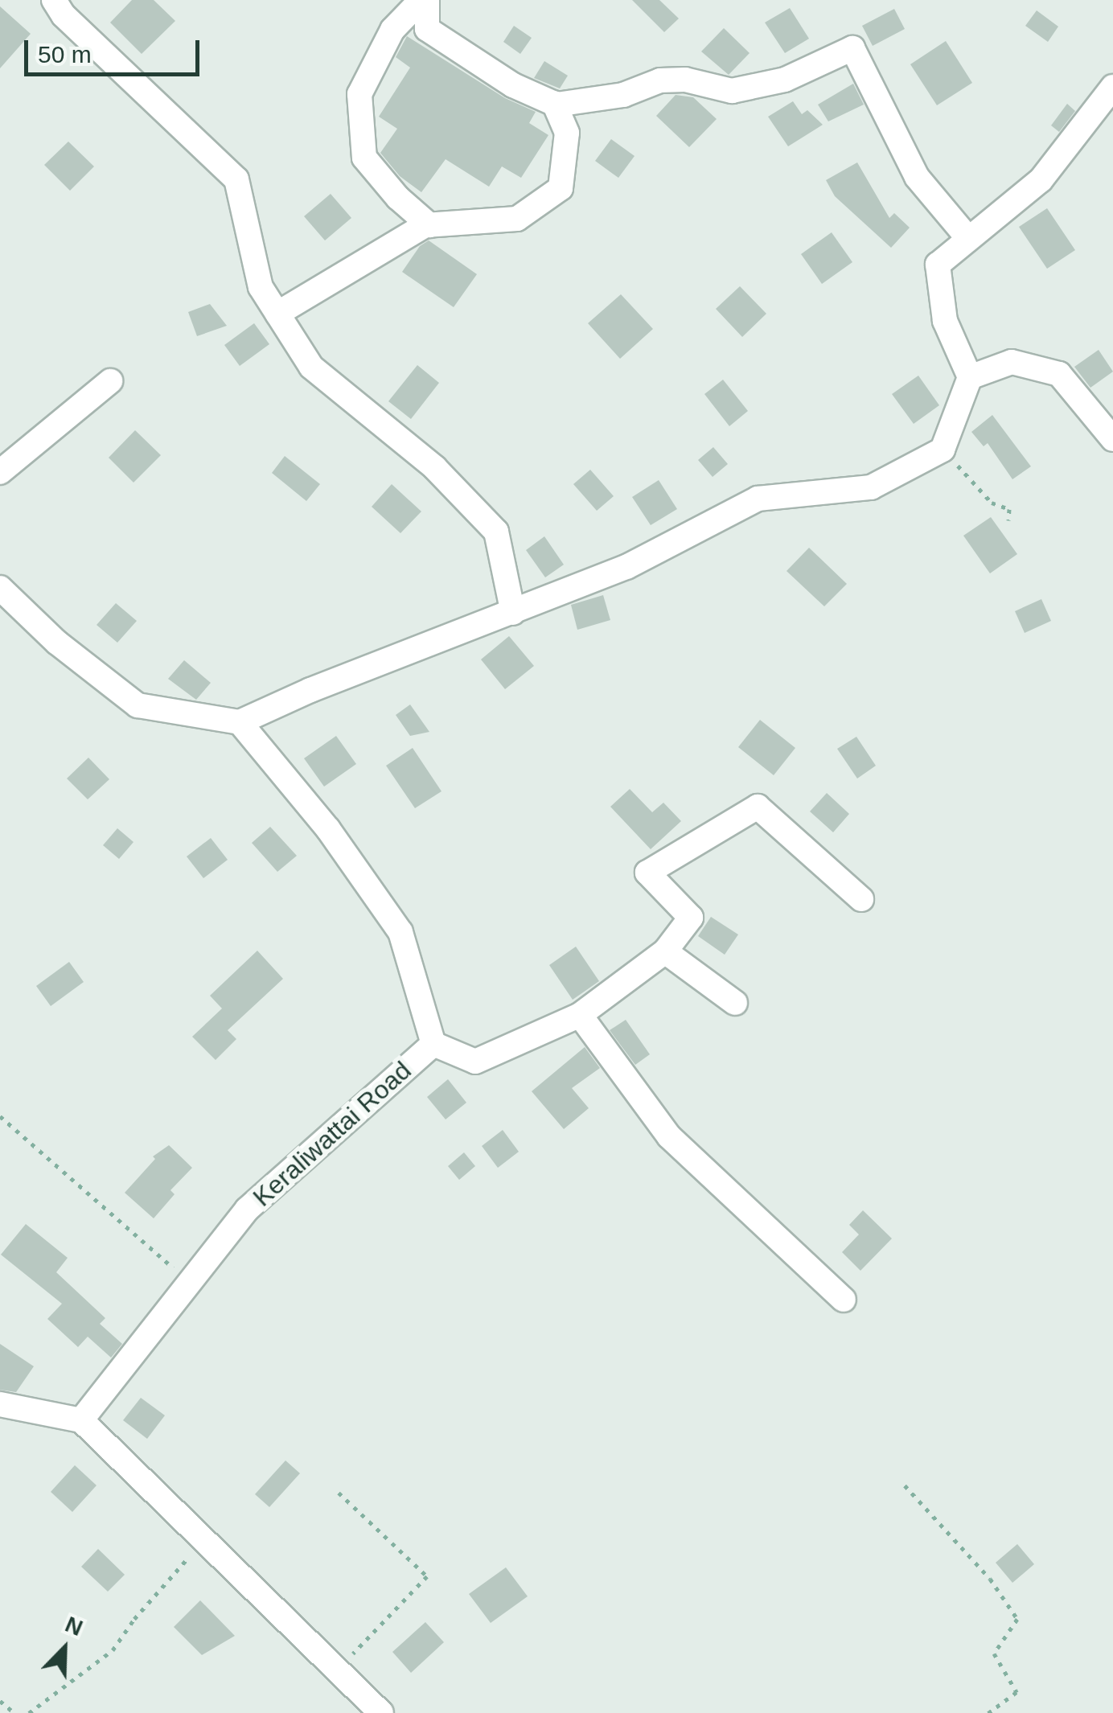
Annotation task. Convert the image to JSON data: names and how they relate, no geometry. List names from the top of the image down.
{
  "streets": {
    "street": ["Keraliwattai Road"]
  },
  "scale_bar": "50 m",
  "north": "top right"
}
